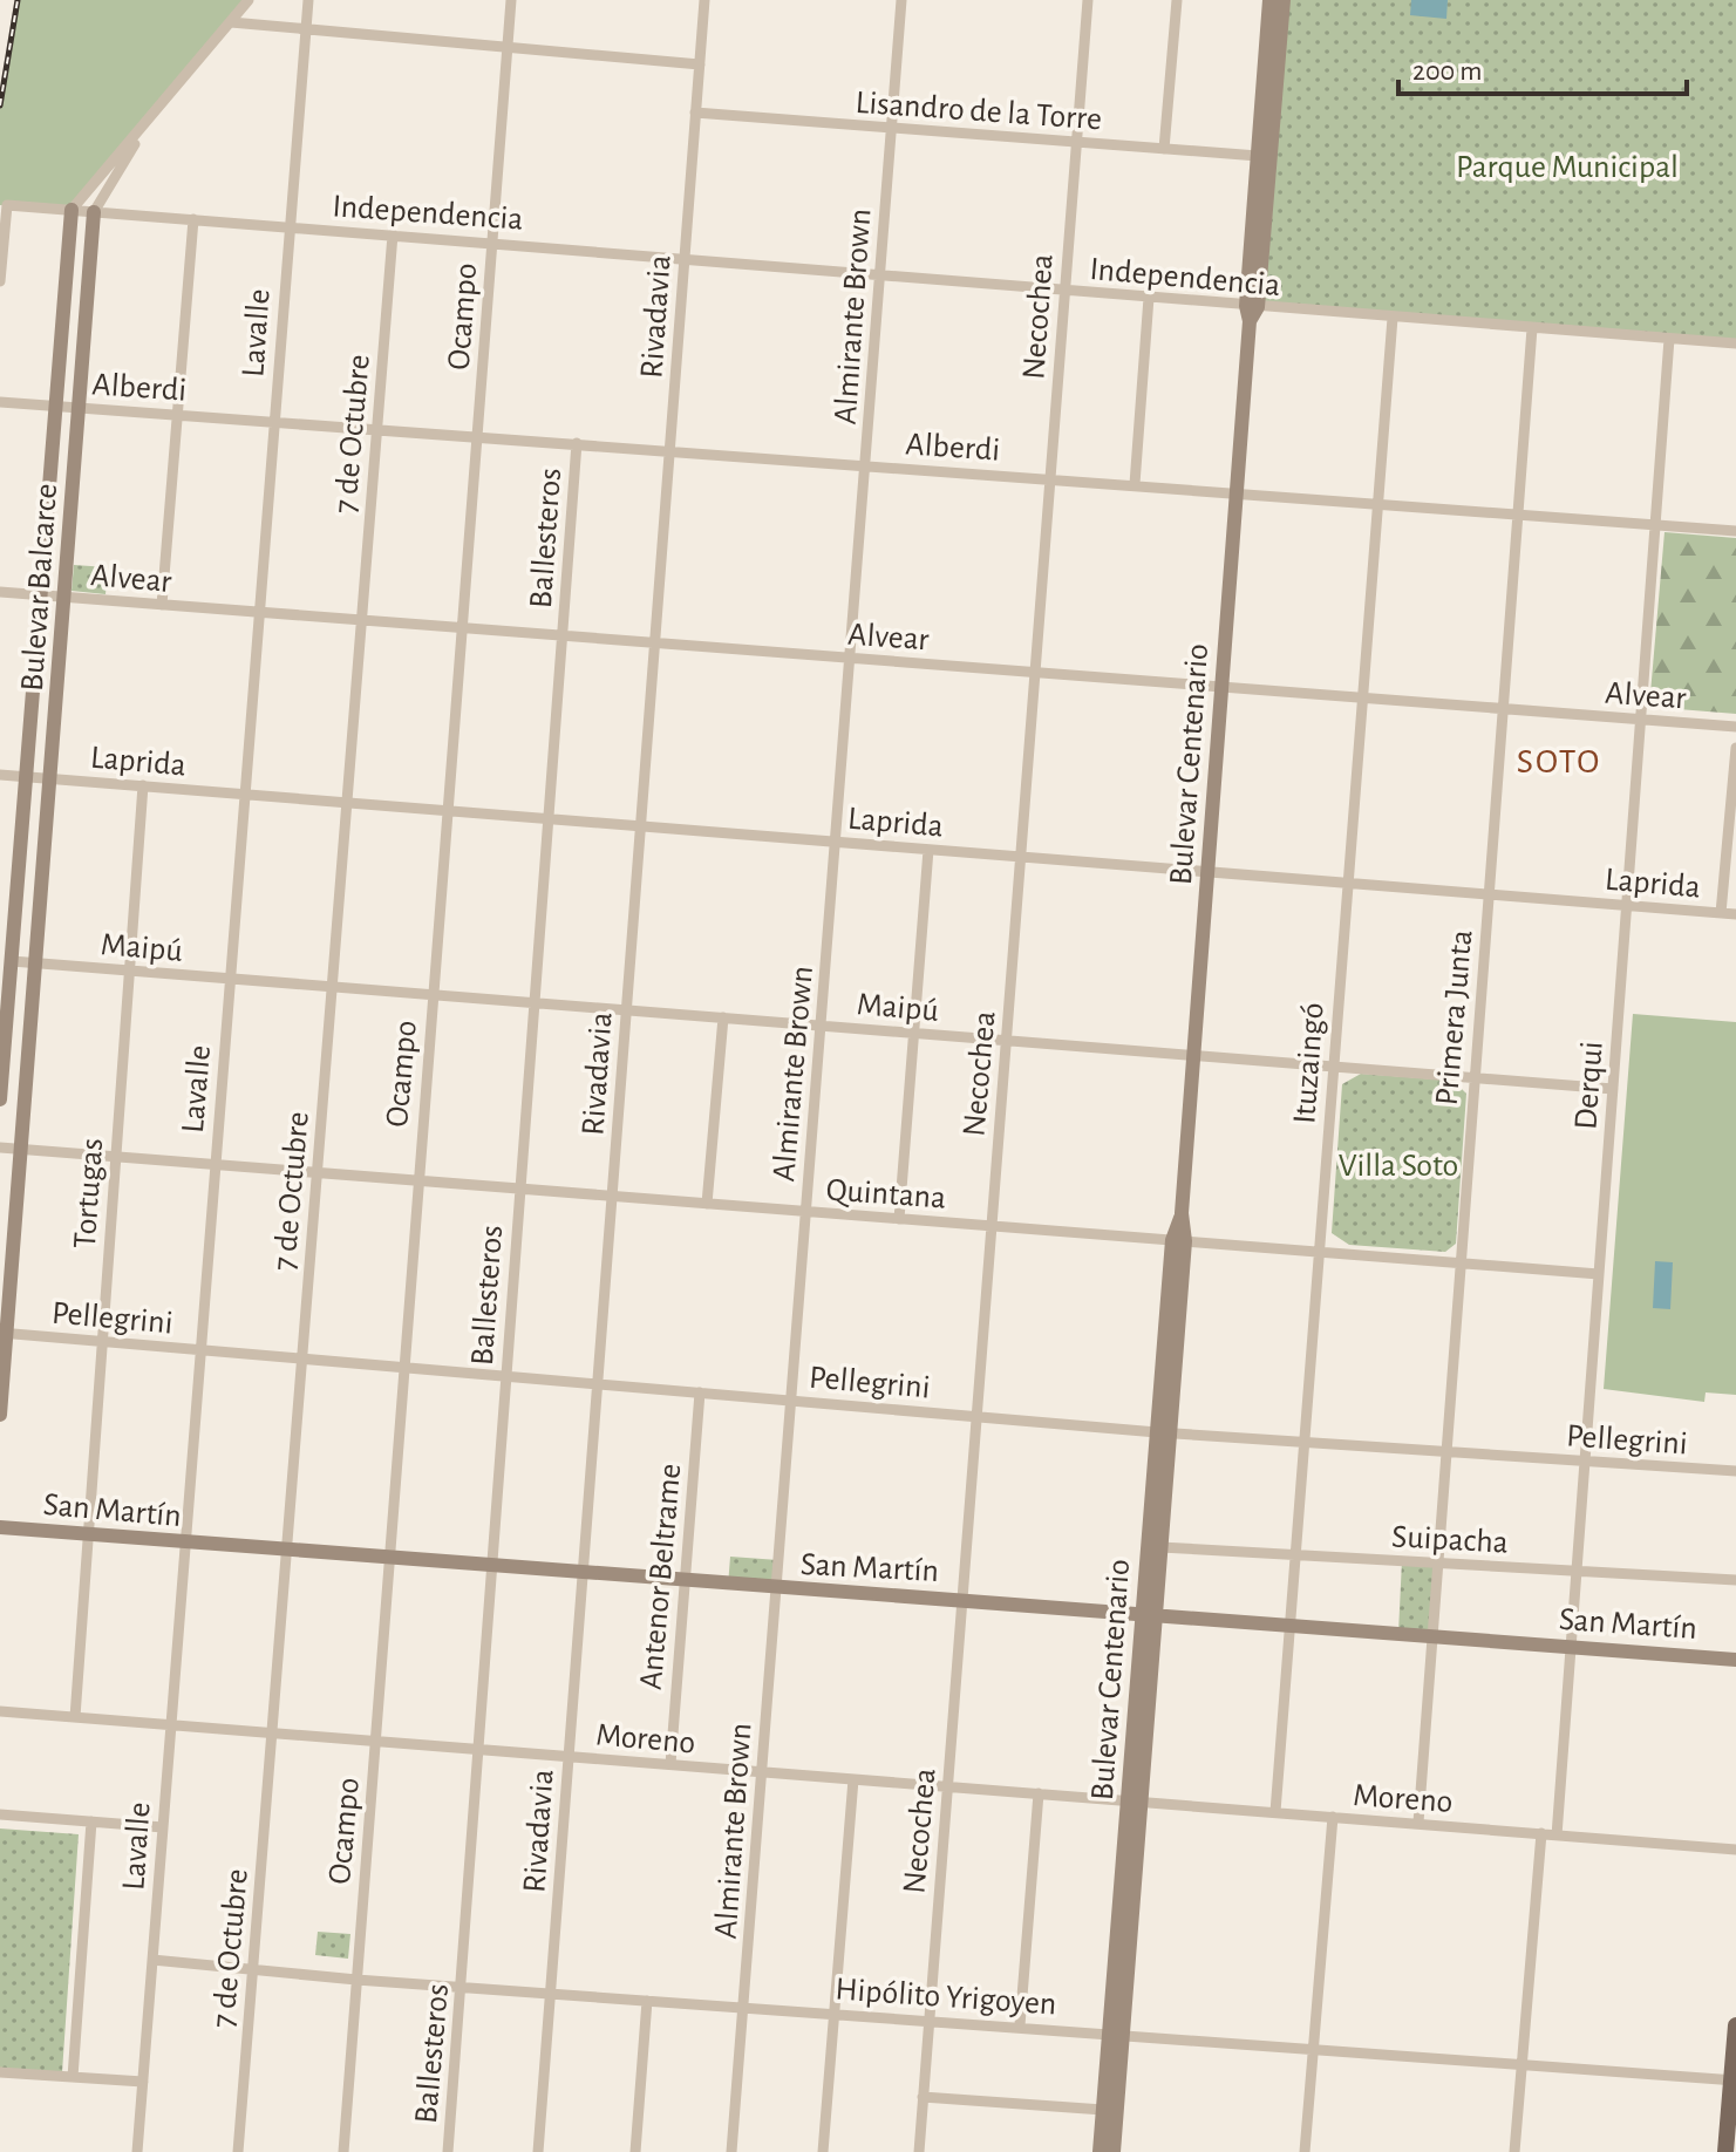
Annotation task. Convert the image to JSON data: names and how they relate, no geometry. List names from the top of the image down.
{
  "streets": {
    "main road": ["Bulevar Balcarce", "Bulevar Centenario", "San Martín"],
    "street": [
      "Lisandro de la Torre",
      "Independencia",
      "Ocampo",
      "Rivadavia",
      "Almirante Brown",
      "Necochea",
      "Lavalle",
      "Alberdi",
      "7 de Octubre",
      "Ballesteros",
      "Alvear",
      "Laprida",
      "Maipú",
      "Primera Junta",
      "Ituzaingó",
      "Derqui",
      "Quintana",
      "Tortugas",
      "Pellegrini",
      "Suipacha",
      "Antenor Beltrame",
      "Moreno",
      "Hipólito Yrigoyen"
    ]
  },
  "crossings": [
    ["Lisandro de la Torre", "Rivadavia"],
    ["Lisandro de la Torre", "Almirante Brown"],
    ["Lisandro de la Torre", "Necochea"],
    ["Lisandro de la Torre", "Bulevar Centenario"],
    ["Independencia", "Ocampo"],
    ["Independencia", "Rivadavia"],
    ["Independencia", "Almirante Brown"],
    ["Independencia", "Necochea"],
    ["Independencia", "Lavalle"],
    ["Independencia", "7 de Octubre"],
    ["Independencia", "Bulevar Balcarce"],
    ["Independencia", "Bulevar Centenario"],
    ["Independencia", "Primera Junta"],
    ["Independencia", "Ituzaingó"],
    ["Independencia", "Derqui"],
    ["Ocampo", "Alberdi"],
    ["Ocampo", "Alvear"],
    ["Ocampo", "Laprida"],
    ["Ocampo", "Maipú"],
    ["Ocampo", "Quintana"],
    ["Ocampo", "Pellegrini"],
    ["Ocampo", "San Martín"],
    ["Ocampo", "Moreno"],
    ["Ocampo", "Hipólito Yrigoyen"],
    ["Rivadavia", "Alberdi"],
    ["Rivadavia", "Alvear"],
    ["Rivadavia", "Laprida"],
    ["Rivadavia", "Maipú"],
    ["Rivadavia", "Quintana"],
    ["Rivadavia", "Pellegrini"],
    ["Rivadavia", "San Martín"],
    ["Rivadavia", "Moreno"],
    ["Rivadavia", "Hipólito Yrigoyen"],
    ["Almirante Brown", "Alberdi"],
    ["Almirante Brown", "Alvear"],
    ["Almirante Brown", "Laprida"],
    ["Almirante Brown", "Maipú"],
    ["Almirante Brown", "Quintana"],
    ["Almirante Brown", "Pellegrini"],
    ["Almirante Brown", "San Martín"],
    ["Almirante Brown", "Moreno"],
    ["Almirante Brown", "Hipólito Yrigoyen"],
    ["Necochea", "Alberdi"],
    ["Necochea", "Alvear"],
    ["Necochea", "Laprida"],
    ["Necochea", "Maipú"],
    ["Necochea", "Quintana"],
    ["Necochea", "Pellegrini"],
    ["Necochea", "San Martín"],
    ["Necochea", "Moreno"],
    ["Necochea", "Hipólito Yrigoyen"],
    ["Lavalle", "Alberdi"],
    ["Lavalle", "Alvear"],
    ["Lavalle", "Laprida"],
    ["Lavalle", "Maipú"],
    ["Lavalle", "Quintana"],
    ["Lavalle", "Pellegrini"],
    ["Lavalle", "San Martín"],
    ["Lavalle", "Moreno"],
    ["Lavalle", "Hipólito Yrigoyen"],
    ["Alberdi", "7 de Octubre"],
    ["Alberdi", "Ballesteros"],
    ["Alberdi", "Bulevar Balcarce"],
    ["Alberdi", "Bulevar Centenario"],
    ["Alberdi", "Primera Junta"],
    ["Alberdi", "Ituzaingó"],
    ["Alberdi", "Derqui"],
    ["7 de Octubre", "Alvear"],
    ["7 de Octubre", "Laprida"],
    ["7 de Octubre", "Maipú"],
    ["7 de Octubre", "Quintana"],
    ["7 de Octubre", "Pellegrini"],
    ["7 de Octubre", "San Martín"],
    ["7 de Octubre", "Moreno"],
    ["7 de Octubre", "Hipólito Yrigoyen"],
    ["Ballesteros", "Alvear"],
    ["Ballesteros", "Laprida"],
    ["Ballesteros", "Maipú"],
    ["Ballesteros", "Quintana"],
    ["Ballesteros", "Pellegrini"],
    ["Ballesteros", "San Martín"],
    ["Ballesteros", "Moreno"],
    ["Ballesteros", "Hipólito Yrigoyen"],
    ["Alvear", "Bulevar Balcarce"],
    ["Alvear", "Bulevar Centenario"],
    ["Alvear", "Primera Junta"],
    ["Alvear", "Ituzaingó"],
    ["Alvear", "Derqui"],
    ["Bulevar Balcarce", "Laprida"],
    ["Bulevar Balcarce", "Maipú"],
    ["Bulevar Balcarce", "Quintana"],
    ["Bulevar Balcarce", "Pellegrini"],
    ["Laprida", "Bulevar Centenario"],
    ["Laprida", "Primera Junta"],
    ["Laprida", "Ituzaingó"],
    ["Laprida", "Derqui"],
    ["Laprida", "Tortugas"],
    ["Bulevar Centenario", "Maipú"],
    ["Bulevar Centenario", "Quintana"],
    ["Bulevar Centenario", "Pellegrini"],
    ["Bulevar Centenario", "San Martín"],
    ["Bulevar Centenario", "Suipacha"],
    ["Bulevar Centenario", "Moreno"],
    ["Bulevar Centenario", "Hipólito Yrigoyen"],
    ["Maipú", "Primera Junta"],
    ["Maipú", "Ituzaingó"],
    ["Maipú", "Derqui"],
    ["Maipú", "Tortugas"],
    ["Primera Junta", "Quintana"],
    ["Primera Junta", "Pellegrini"],
    ["Primera Junta", "San Martín"],
    ["Primera Junta", "Suipacha"],
    ["Primera Junta", "Moreno"],
    ["Ituzaingó", "Quintana"],
    ["Ituzaingó", "Pellegrini"],
    ["Ituzaingó", "San Martín"],
    ["Ituzaingó", "Suipacha"],
    ["Ituzaingó", "Moreno"],
    ["Derqui", "Quintana"],
    ["Derqui", "Pellegrini"],
    ["Derqui", "San Martín"],
    ["Derqui", "Suipacha"],
    ["Derqui", "Moreno"],
    ["Quintana", "Tortugas"],
    ["Tortugas", "Pellegrini"],
    ["Tortugas", "San Martín"],
    ["Tortugas", "Moreno"],
    ["Pellegrini", "Antenor Beltrame"],
    ["San Martín", "Antenor Beltrame"],
    ["Antenor Beltrame", "Moreno"]
  ],
  "districts": ["SOTO"],
  "parks": ["Parque Municipal", "Villa Soto"],
  "scale_bar": "200 m"
}
